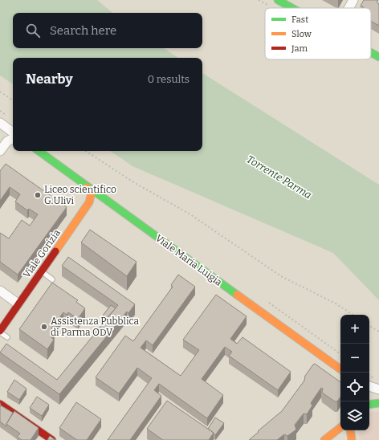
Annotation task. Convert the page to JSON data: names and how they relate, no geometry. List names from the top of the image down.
{
  "streets": {
    "street": ["Viale Gorizia", "Viale Maria Luigia"]
  },
  "crossings": [
    ["Viale Gorizia", "Viale Maria Luigia"]
  ],
  "water": ["Torrente Parma"],
  "places": ["Liceo scientifico G.Ulivi", "Assistenza Pubblica di Parma ODV"],
  "legend": ["Fast", "Slow", "Jam"],
  "page": {
    "search": "Search here",
    "heading": ["Nearby", "0 results"],
    "map_buttons": ["+", "−"]
  }
}
